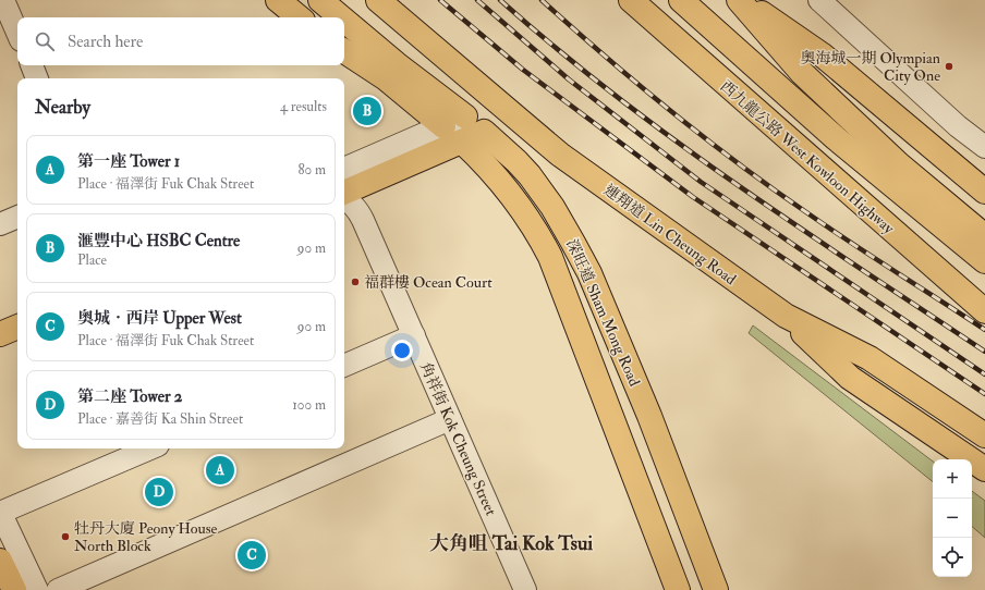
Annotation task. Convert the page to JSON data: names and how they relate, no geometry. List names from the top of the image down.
{
  "streets": {
    "main road": ["西九龍公路 West Kowloon Highway", "連翔道 Lin Cheung Road", "深旺道 Sham Mong Road"],
    "street": ["角祥街 Kok Cheung Street"]
  },
  "districts": ["大角咀 Tai Kok Tsui"],
  "places": ["奧海城一期 Olympian City One", "福群樓 Ocean Court", "牡丹大廈 Peony House North Block"],
  "page": {
    "search": "Search here",
    "heading": ["Nearby", "4 results"],
    "pins": [
      "B",
      "A",
      "D",
      "C"
    ],
    "list": [
      {
        "mark": "A",
        "name": "第一座 Tower 1",
        "note": "Place · 福澤街 Fuk Chak Street",
        "value": "80 m"
      },
      {
        "mark": "B",
        "name": "滙豐中心 HSBC Centre",
        "note": "Place",
        "value": "90 m"
      },
      {
        "mark": "C",
        "name": "奧城．西岸 Upper West",
        "note": "Place · 福澤街 Fuk Chak Street",
        "value": "90 m"
      },
      {
        "mark": "D",
        "name": "第二座 Tower 2",
        "note": "Place · 嘉善街 Ka Shin Street",
        "value": "100 m"
      }
    ],
    "map_buttons": ["+", "−"]
  }
}
